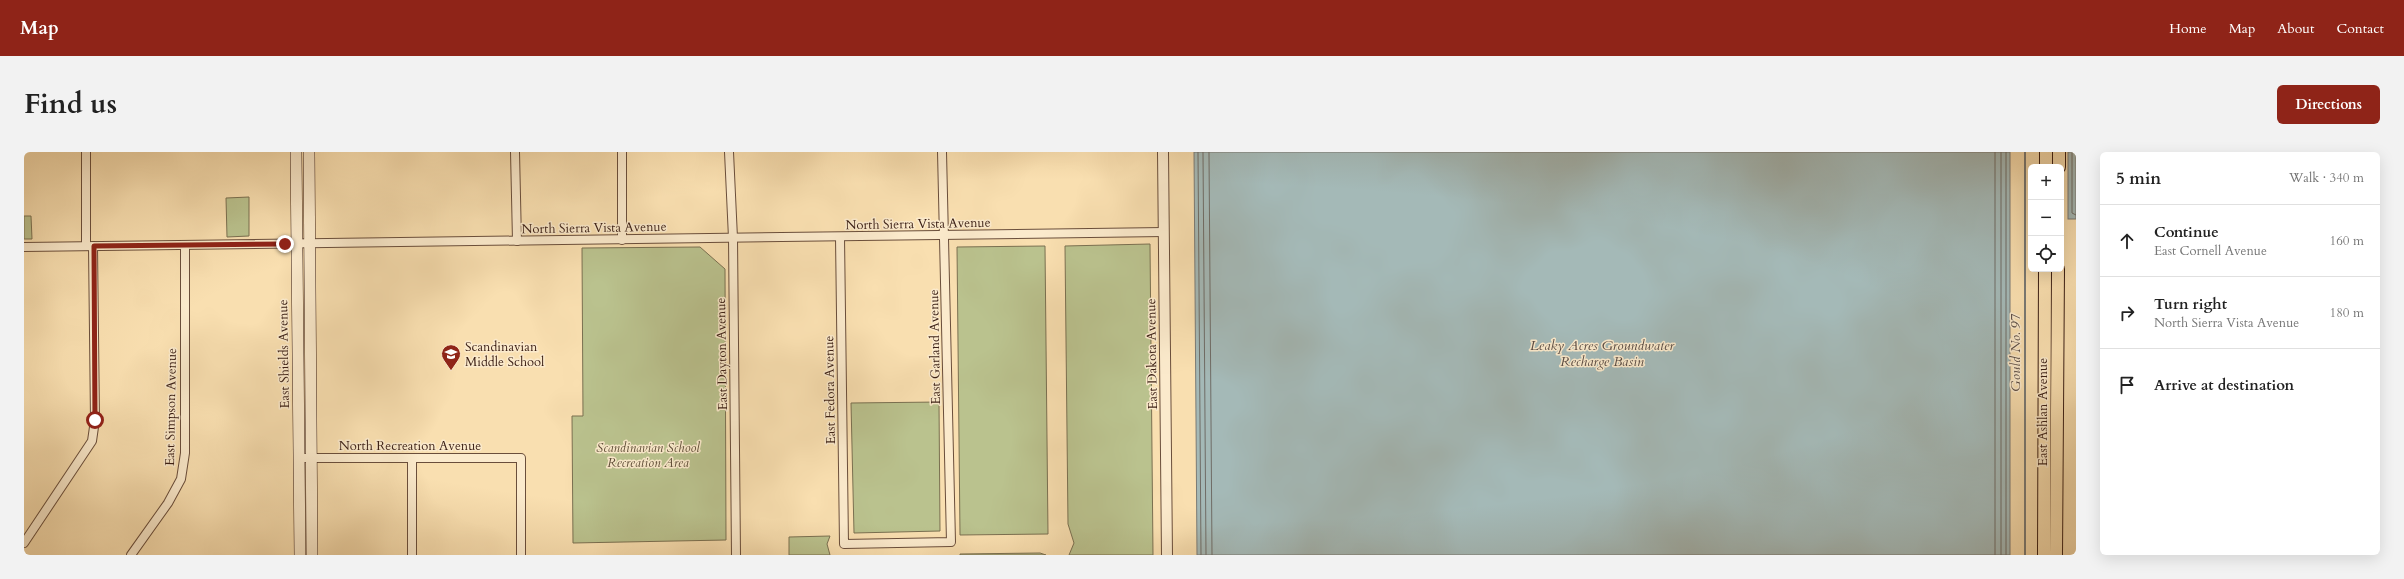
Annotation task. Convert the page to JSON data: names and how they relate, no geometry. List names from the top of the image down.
{
  "streets": {
    "main road": ["East Shields Avenue", "East Ashlan Avenue"],
    "street": [
      "North Sierra Vista Avenue",
      "East Garland Avenue",
      "East Dayton Avenue",
      "East Dakota Avenue",
      "East Fedora Avenue",
      "East Simpson Avenue",
      "North Recreation Avenue"
    ]
  },
  "crossings": [
    ["North Sierra Vista Avenue", "East Garland Avenue"],
    ["North Sierra Vista Avenue", "East Shields Avenue"],
    ["North Sierra Vista Avenue", "East Dayton Avenue"],
    ["North Sierra Vista Avenue", "East Dakota Avenue"],
    ["North Sierra Vista Avenue", "East Fedora Avenue"],
    ["North Sierra Vista Avenue", "East Simpson Avenue"],
    ["East Garland Avenue", "East Fedora Avenue"],
    ["East Shields Avenue", "North Recreation Avenue"]
  ],
  "water": ["Leaky Acres Groundwater Recharge Basin", "Gould No. 97"],
  "parks": ["Scandinavian School Recreation Area"],
  "places": {
    "school or university": ["Scandinavian Middle School"]
  },
  "page": {
    "header": "Map",
    "nav": [
      "Home",
      "Map",
      "About",
      "Contact"
    ],
    "title": "Find us",
    "buttons": "Directions",
    "heading": ["5 min", "Walk · 340 m"],
    "map_buttons": ["+", "−"],
    "list": [
      ["Continue", "East Cornell Avenue", "160 m"],
      ["Turn right", "North Sierra Vista Avenue", "180 m"],
      "Arrive at destination"
    ]
  }
}
